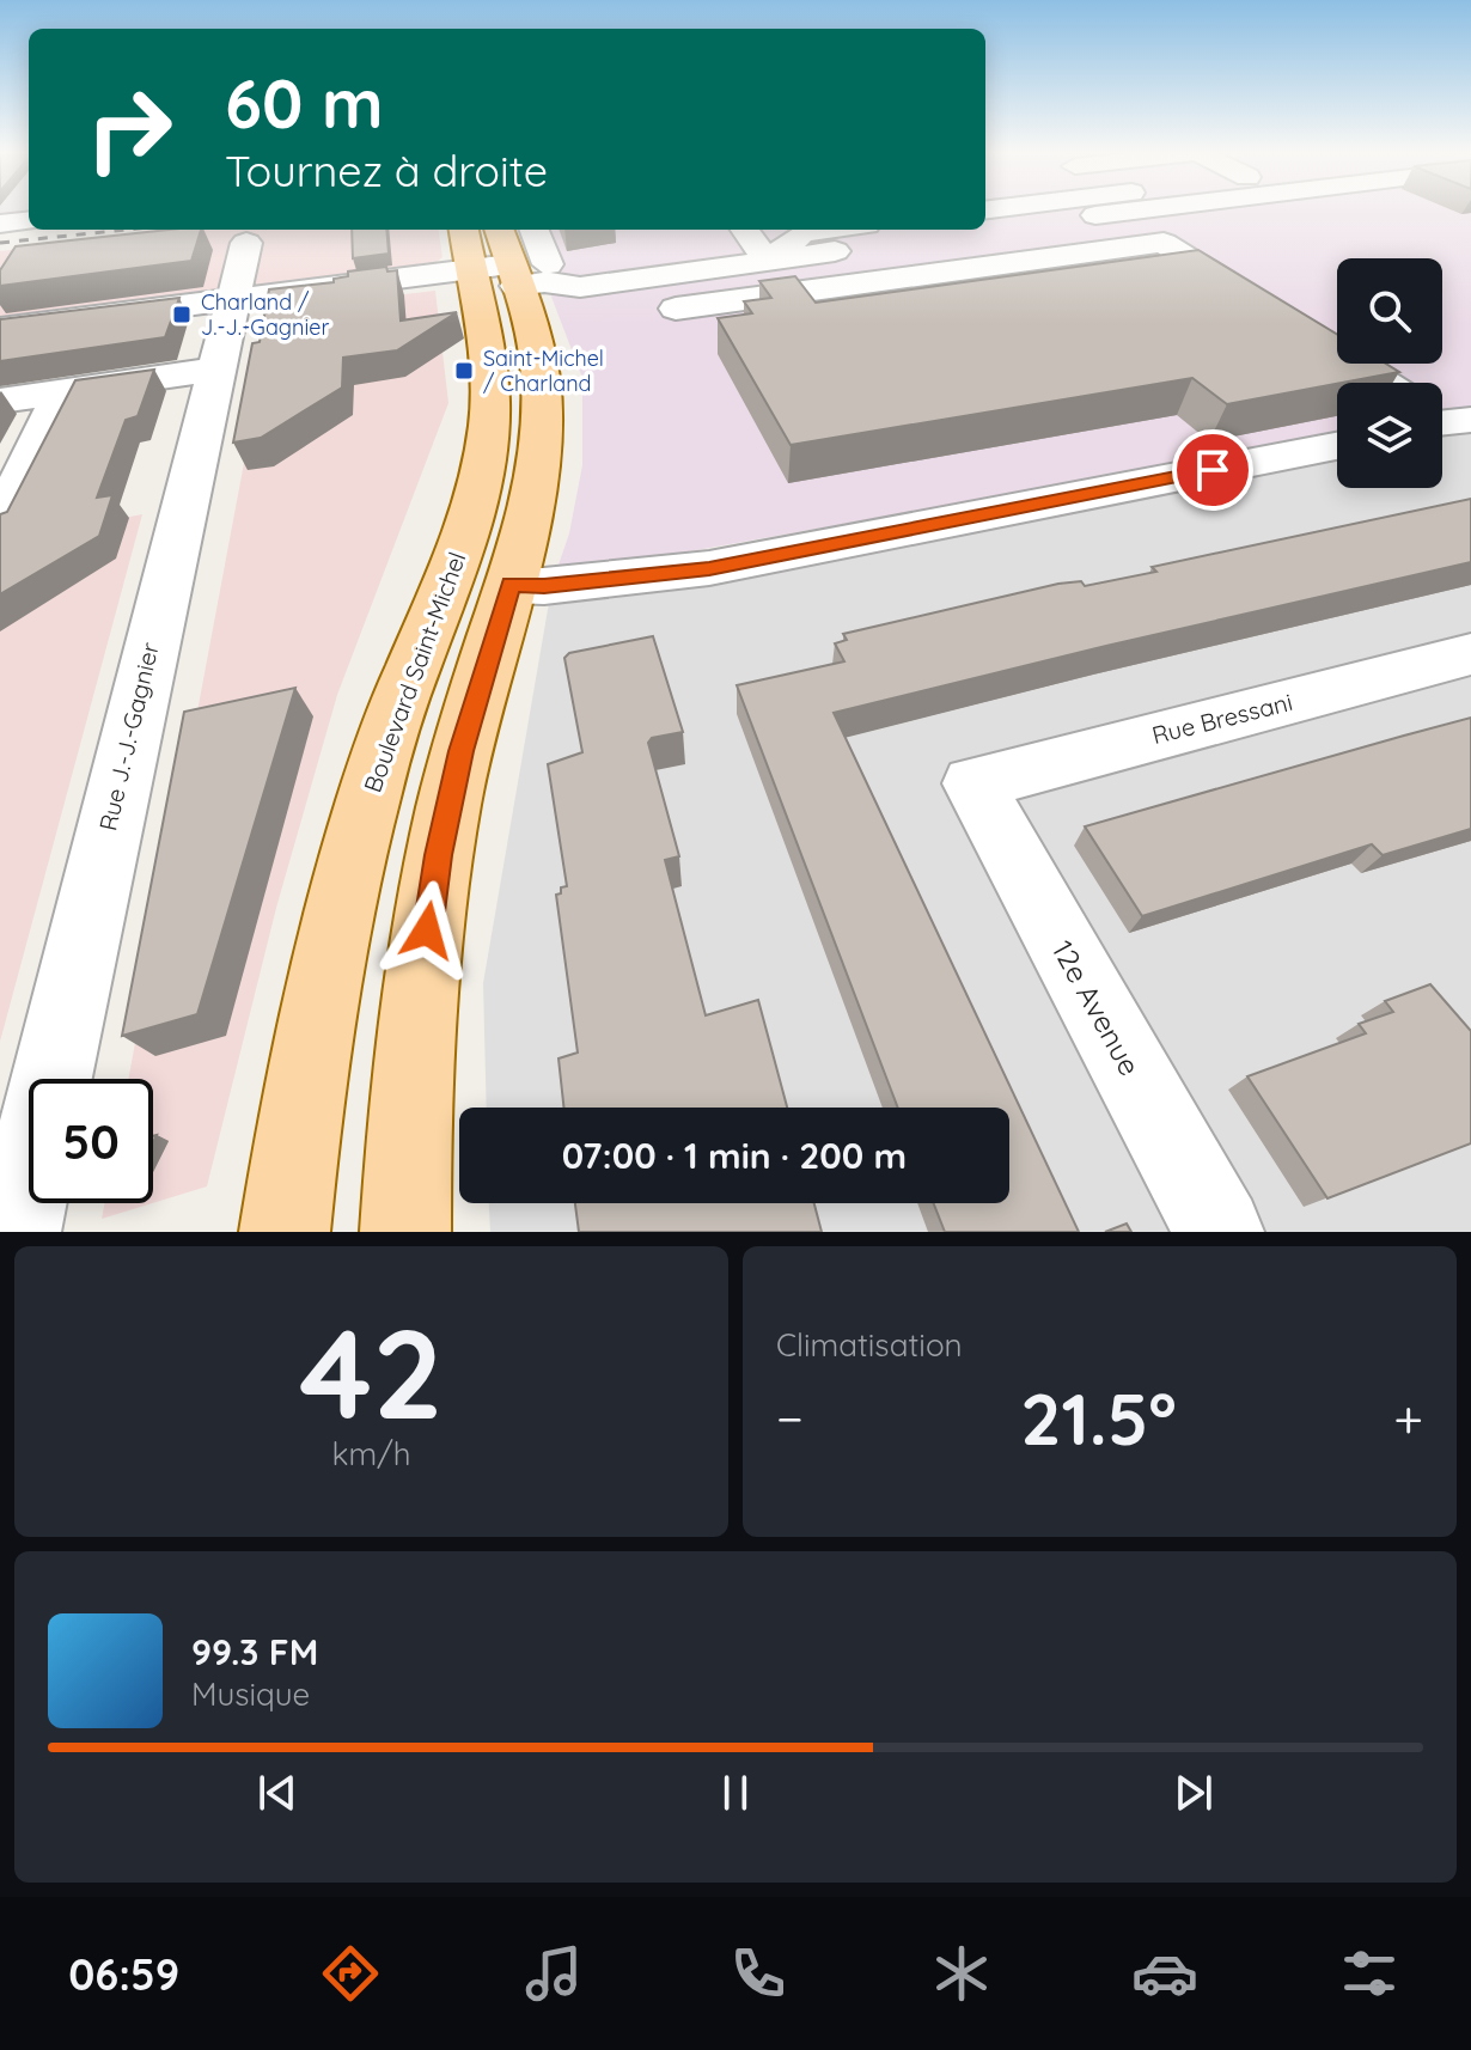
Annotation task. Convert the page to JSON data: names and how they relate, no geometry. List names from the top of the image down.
{
  "streets": {
    "main road": ["Boulevard Saint-Michel"],
    "street": ["Rue Bressani", "Rue J.-J.-Gagnier", "12e Avenue"]
  },
  "crossings": [
    ["Rue Bressani", "12e Avenue"]
  ],
  "places": {
    "transit": ["Charland / J.-J.-Gagnier", "Saint-Michel / Charland"]
  },
  "page": {
    "turn": ["60 m", "Tournez à droite"],
    "limit": "50",
    "trip": "07:00 · 1 min · 200 m",
    "tile": [
      ["42", "km/h"],
      "Climatisation"
    ],
    "heat": ["−", "21.5°", "+"],
    "song": ["99.3 FM", "Musique"],
    "tabs": "06:59"
  }
}
